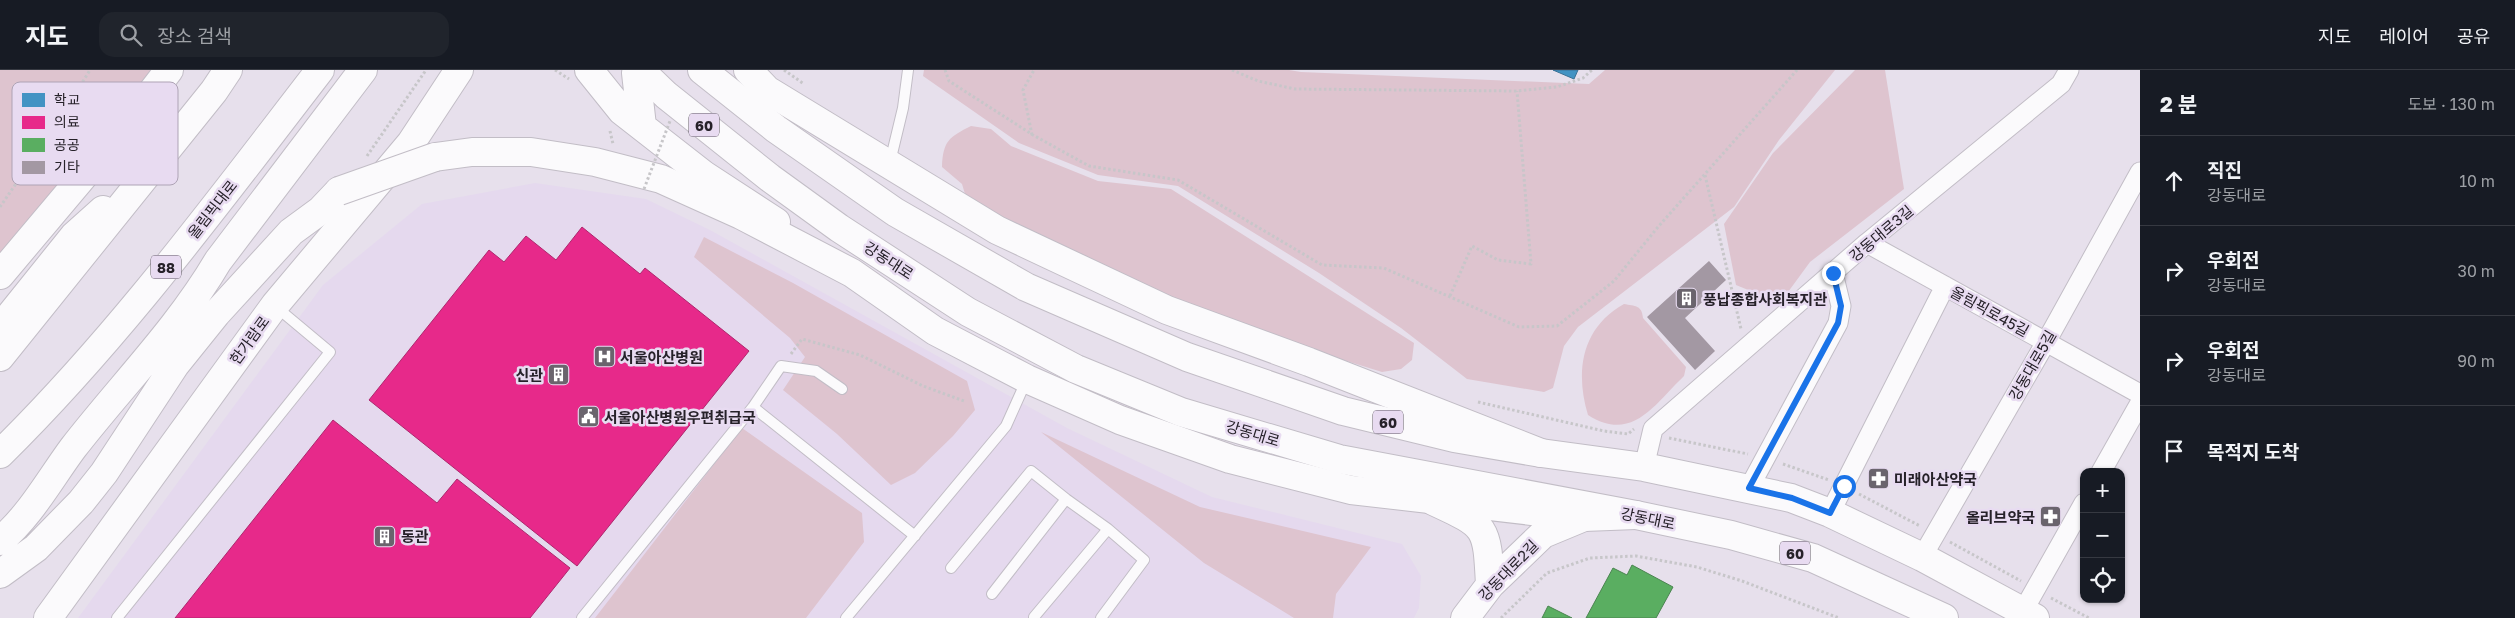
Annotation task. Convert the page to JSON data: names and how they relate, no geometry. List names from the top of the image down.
{
  "streets": {
    "main road": [
      "60",
      "올림픽대로",
      "강동대로",
      "88",
      "한가람로",
      "강동대로2길"
    ],
    "street": ["강동대로3길", "올림픽로45길", "강동대로5길"]
  },
  "crossings": [
    ["60", "강동대로3길"],
    ["60", "강동대로5길"],
    ["강동대로3길", "올림픽로45길"],
    ["올림픽로45길", "강동대로5길"]
  ],
  "places": {
    "building": ["풍납종합사회복지관", "신관", "동관"],
    "hospital": ["서울아산병원"],
    "public building": ["서울아산병원우편취급국"],
    "pharmacy": ["미래아산약국", "올리브약국"]
  },
  "legend": [
    "학교",
    "의료",
    "공공",
    "기타"
  ],
  "page": {
    "header": "지도",
    "search": "장소 검색",
    "nav": ["지도", "레이어", "공유"],
    "heading": ["2 분", "도보 · 130 m"],
    "list": [
      ["직진", "강동대로", "10 m"],
      ["우회전", "강동대로", "30 m"],
      ["우회전", "강동대로", "90 m"],
      "목적지 도착"
    ],
    "map_buttons": ["+", "−"]
  }
}
